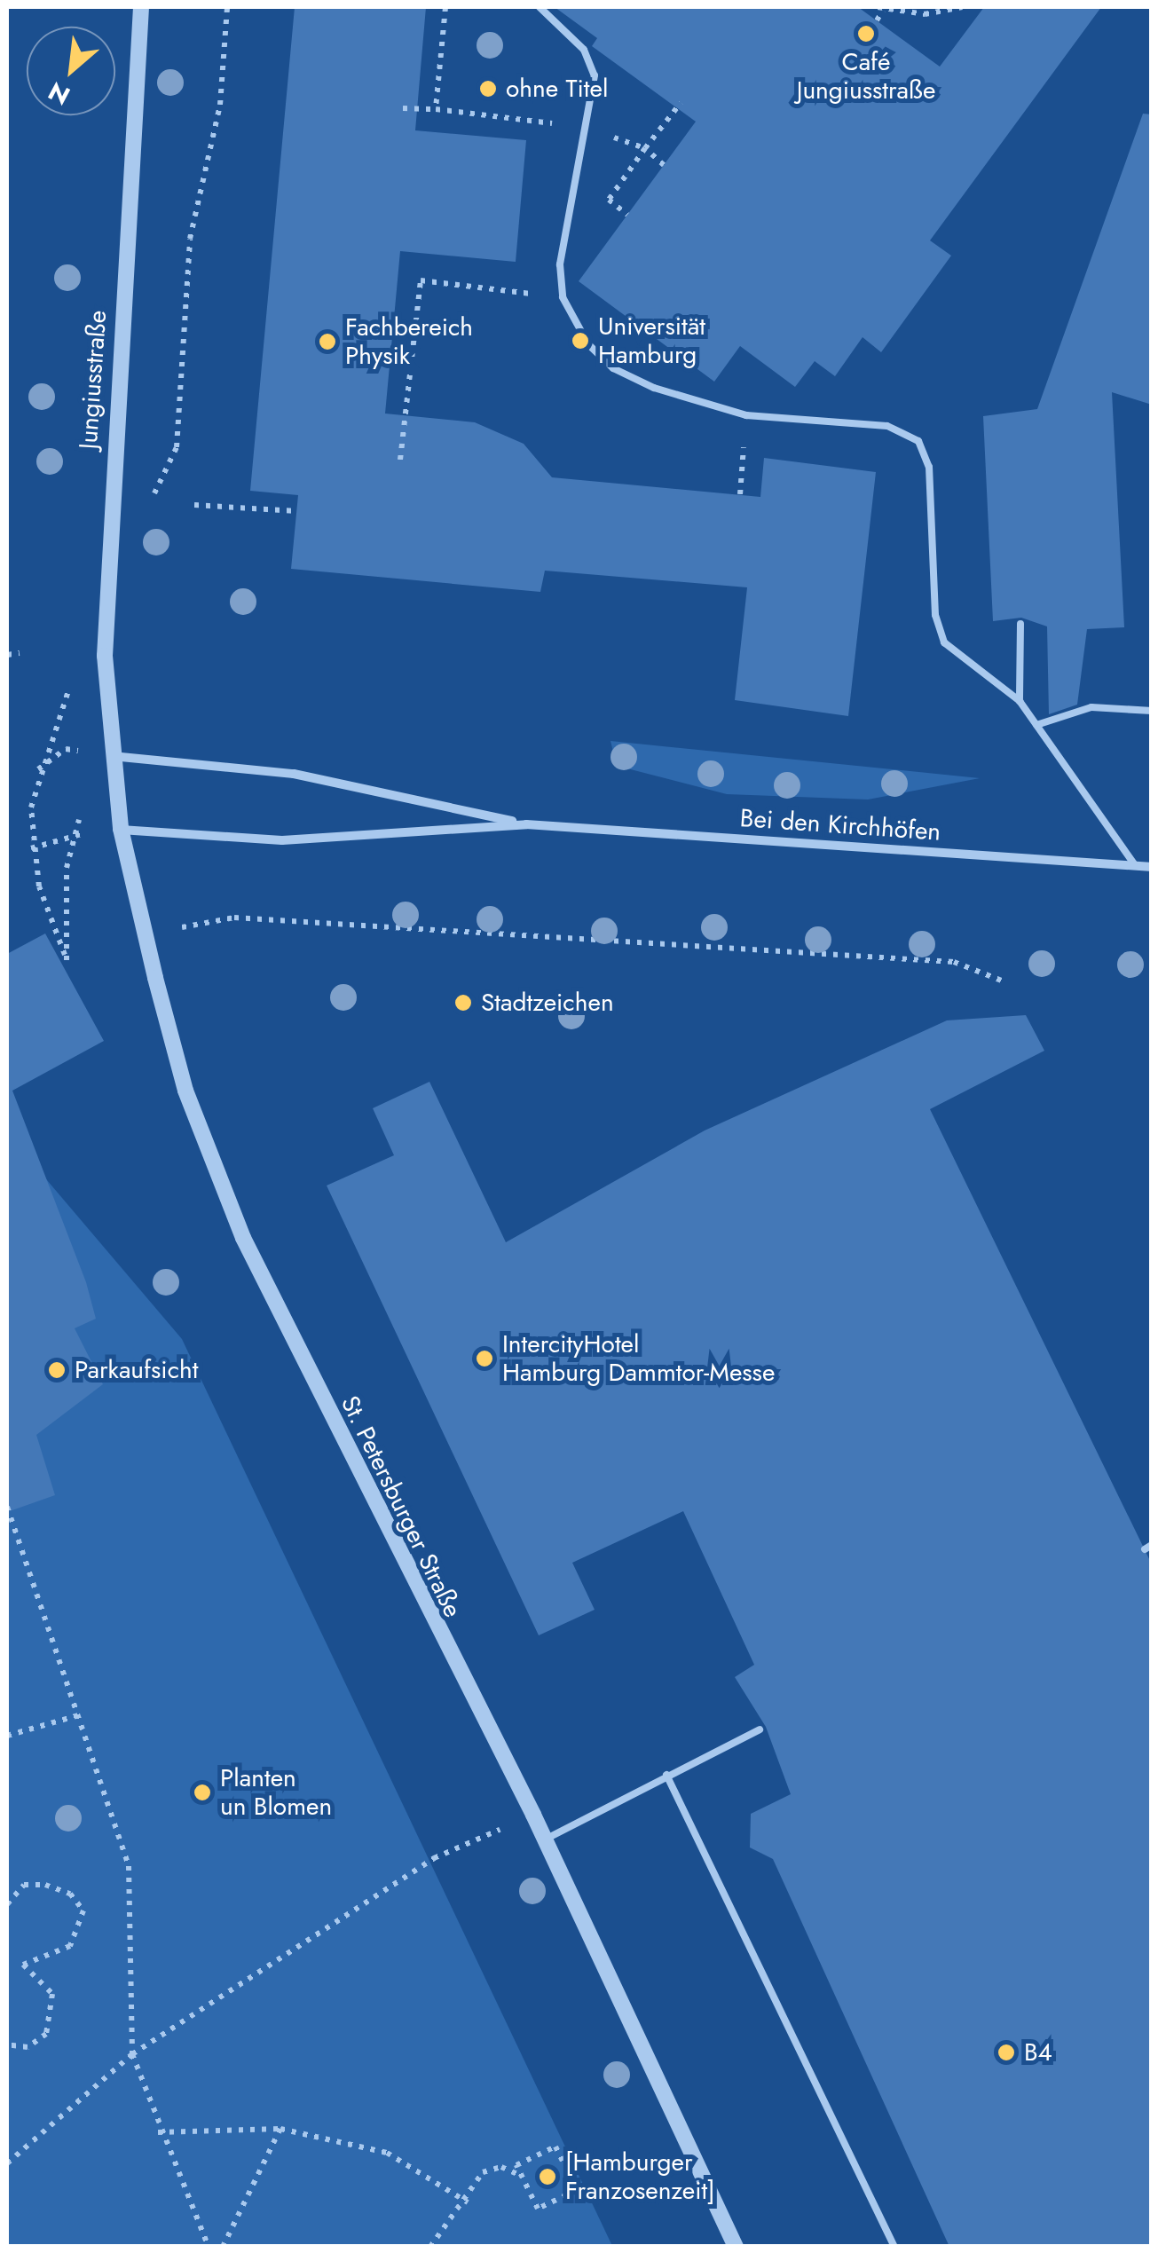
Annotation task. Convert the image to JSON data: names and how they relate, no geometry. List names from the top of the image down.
{
  "streets": {
    "street": ["Jungiusstraße", "Bei den Kirchhöfen", "St. Petersburger Straße"]
  },
  "crossings": [
    ["Jungiusstraße", "Bei den Kirchhöfen"],
    ["Jungiusstraße", "St. Petersburger Straße"],
    ["Bei den Kirchhöfen", "St. Petersburger Straße"]
  ],
  "places": [
    "Café Jungiusstraße",
    "ohne Titel",
    "Universität Hamburg",
    "Fachbereich Physik",
    "Stadtzeichen",
    "IntercityHotel Hamburg Dammtor-Messe",
    "Parkaufsicht",
    "Planten un Blomen",
    "B4",
    "[Hamburger Franzosenzeit]"
  ],
  "north": "bottom left"
}
